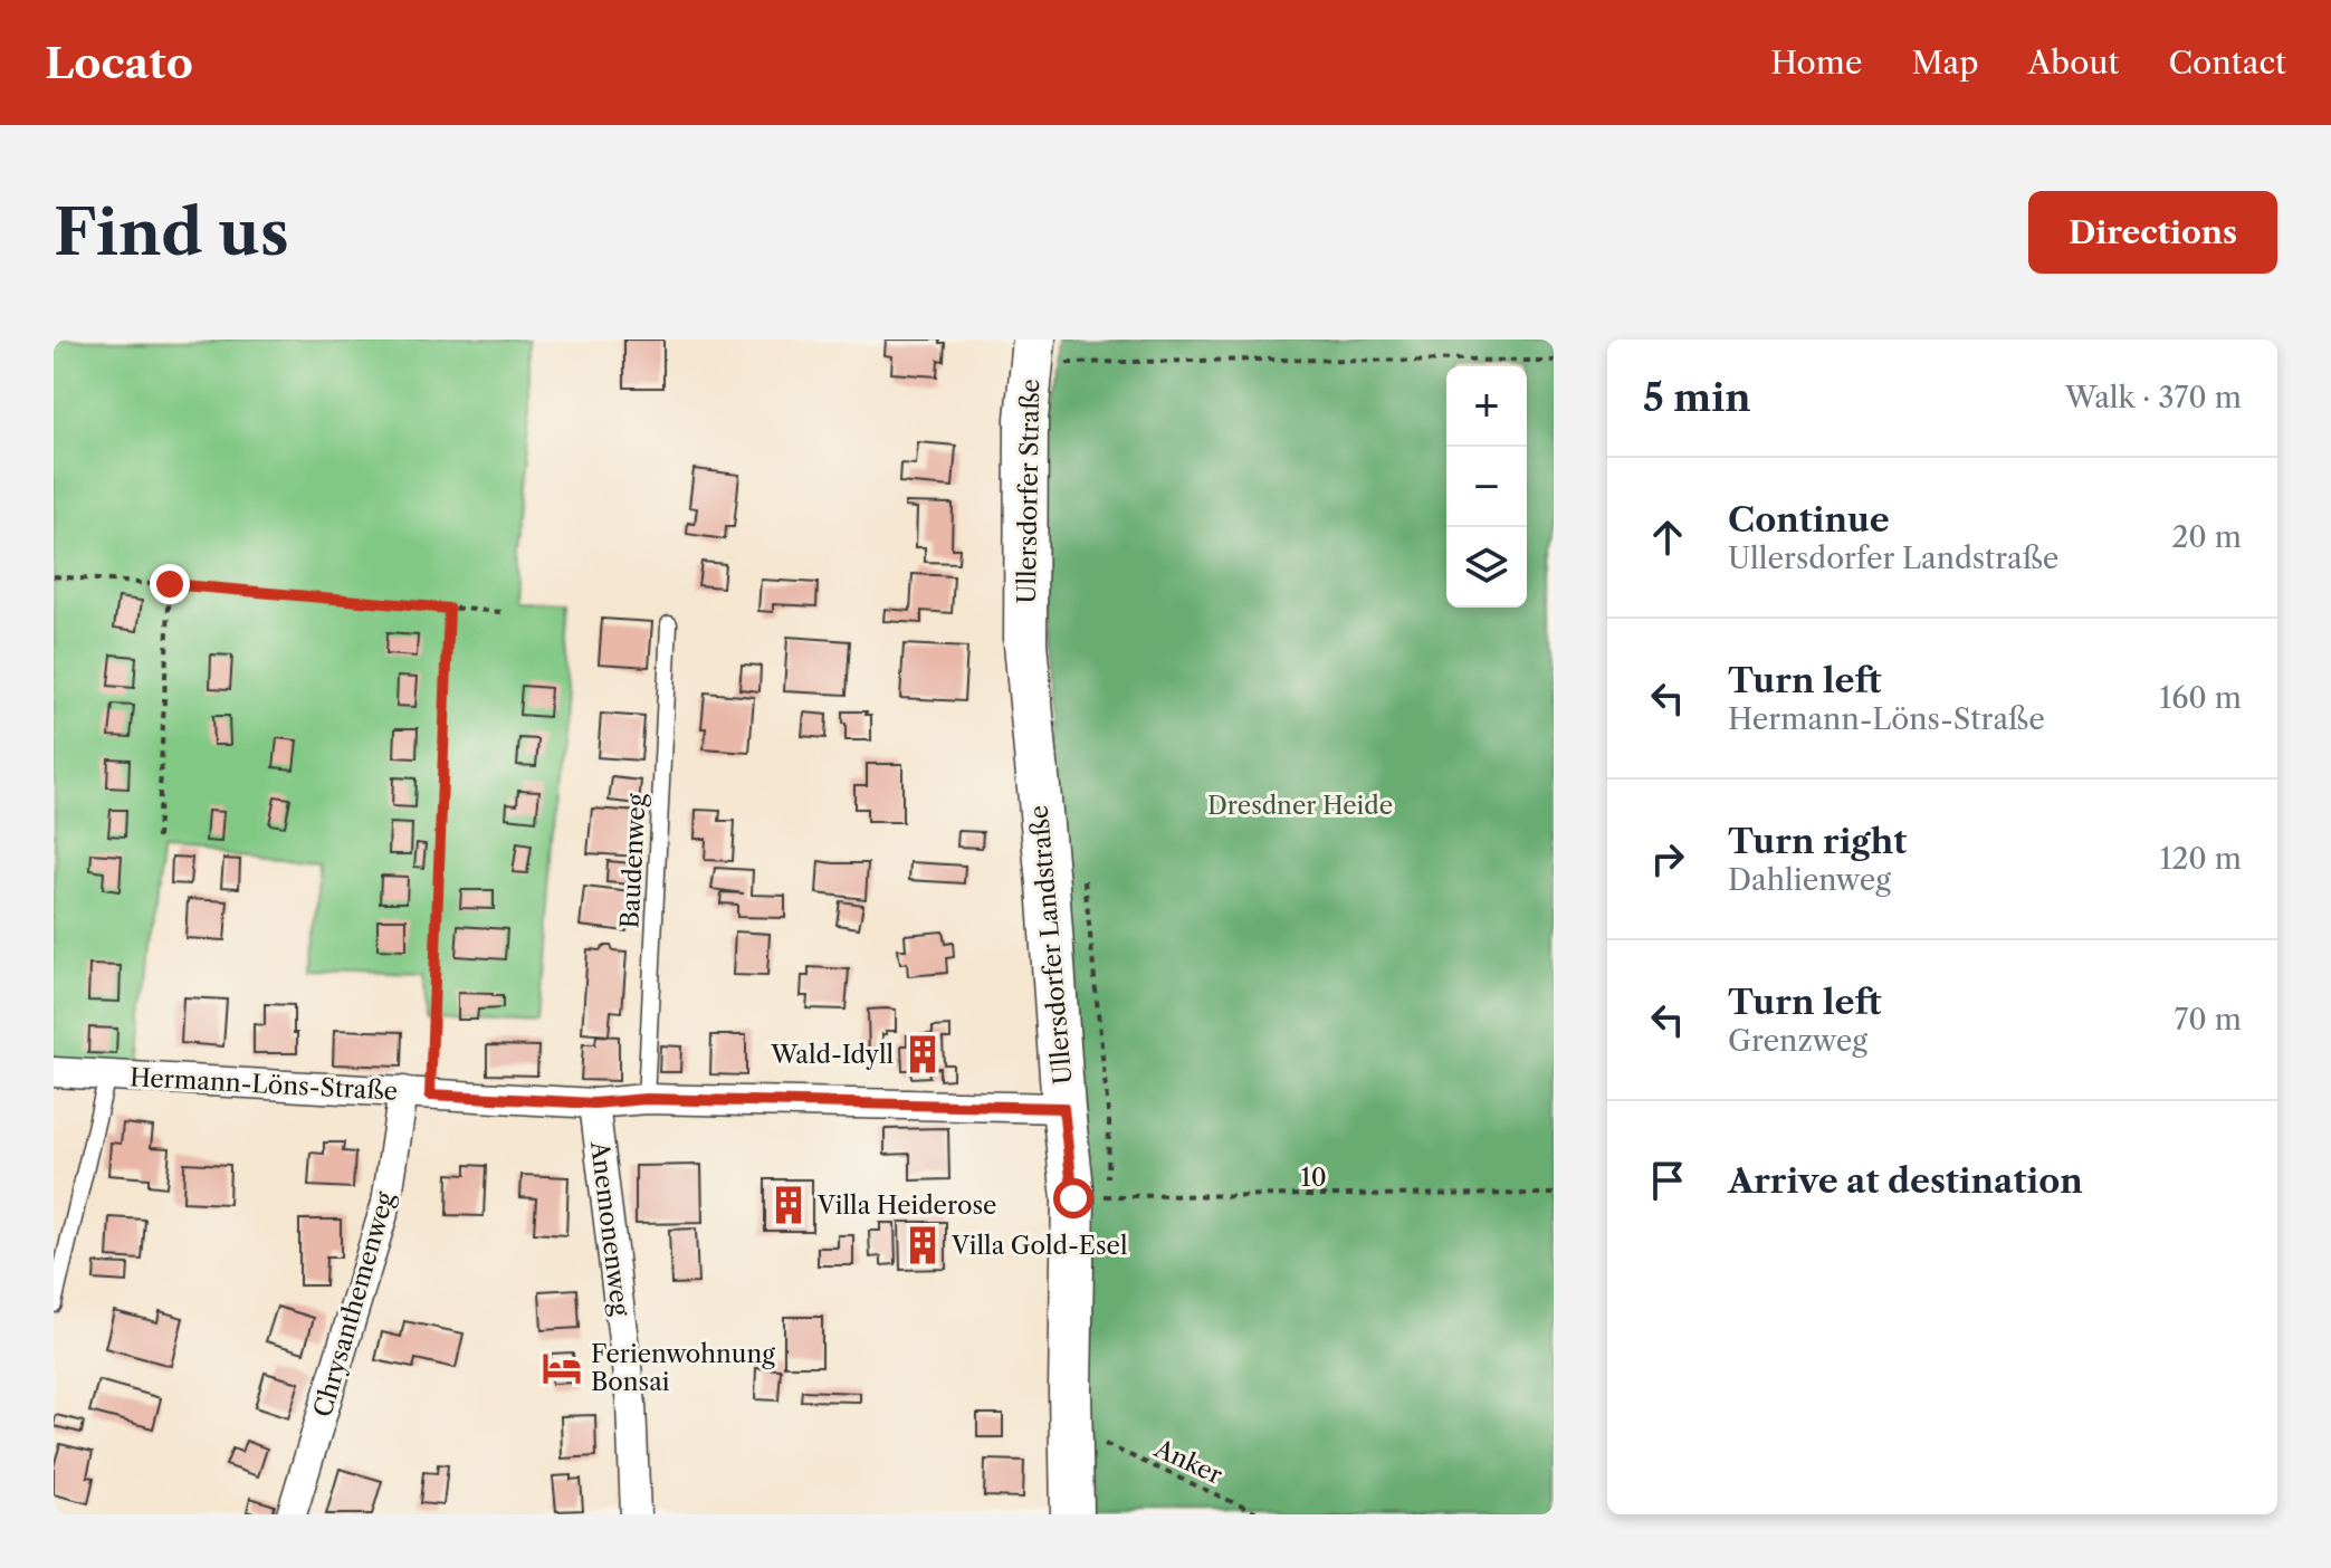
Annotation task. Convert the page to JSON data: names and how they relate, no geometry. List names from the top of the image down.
{
  "streets": {
    "main road": ["Ullersdorfer Straße", "Ullersdorfer Landstraße"],
    "street": ["Hermann-Löns-Straße", "Anemonenweg", "Chrysanthemenweg"],
    "lane": ["Baudenweg"],
    "path": ["10", "Anker"]
  },
  "crossings": [
    ["Ullersdorfer Straße", "Ullersdorfer Landstraße"],
    ["Baudenweg", "Hermann-Löns-Straße"],
    ["Ullersdorfer Landstraße", "Hermann-Löns-Straße"],
    ["Ullersdorfer Landstraße", "10"],
    ["Hermann-Löns-Straße", "Anemonenweg"],
    ["Hermann-Löns-Straße", "Chrysanthemenweg"]
  ],
  "parks": ["Dresdner Heide"],
  "places": {
    "building": ["Wald-Idyll", "Villa Heiderose", "Villa Gold-Esel"],
    "hotel": ["Ferienwohnung Bonsai"]
  },
  "page": {
    "header": "Locato",
    "nav": [
      "Home",
      "Map",
      "About",
      "Contact"
    ],
    "buttons": "Directions",
    "title": "Find us",
    "heading": ["5 min", "Walk · 370 m"],
    "map_buttons": ["+", "−"],
    "list": [
      ["Continue", "Ullersdorfer Landstraße", "20 m"],
      ["Turn left", "Hermann-Löns-Straße", "160 m"],
      ["Turn right", "Dahlienweg", "120 m"],
      ["Turn left", "Grenzweg", "70 m"],
      "Arrive at destination"
    ]
  }
}
